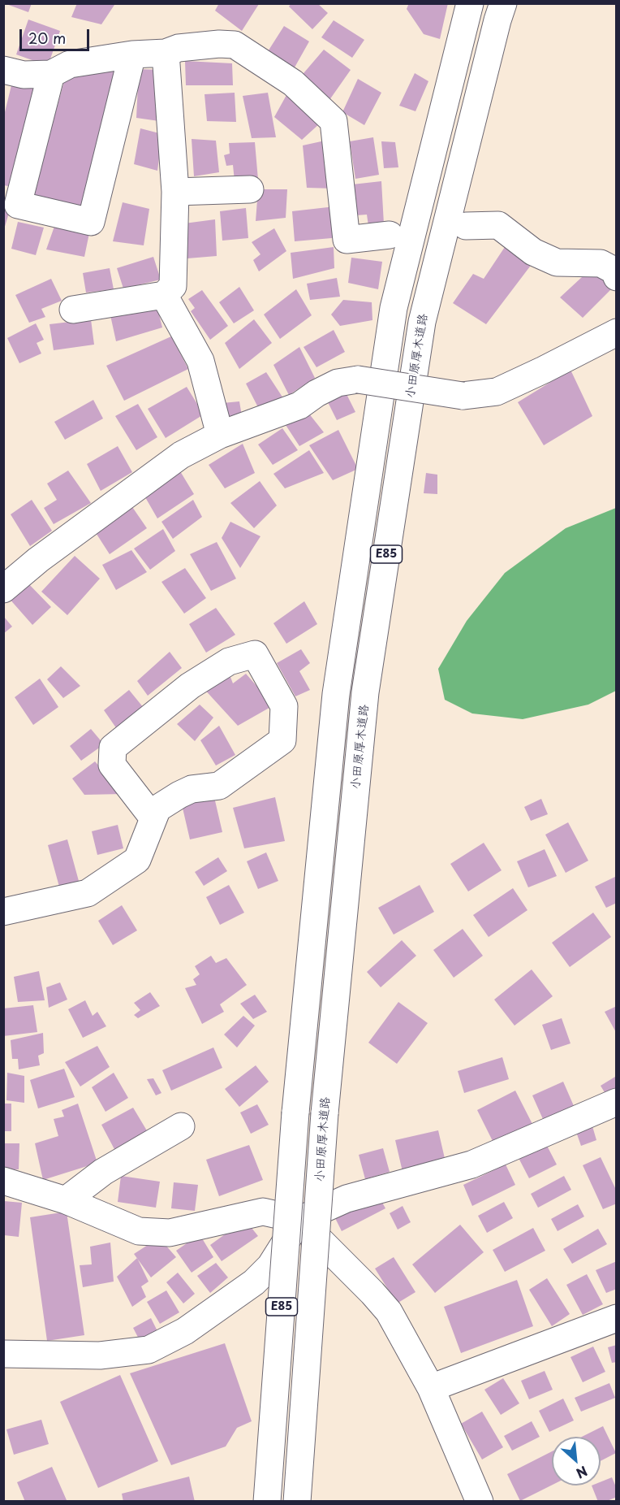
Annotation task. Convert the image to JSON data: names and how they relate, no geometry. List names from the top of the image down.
{
  "streets": {
    "main road": ["小田原厚木道路", "E85"]
  },
  "scale_bar": "20 m",
  "north": "bottom right"
}
